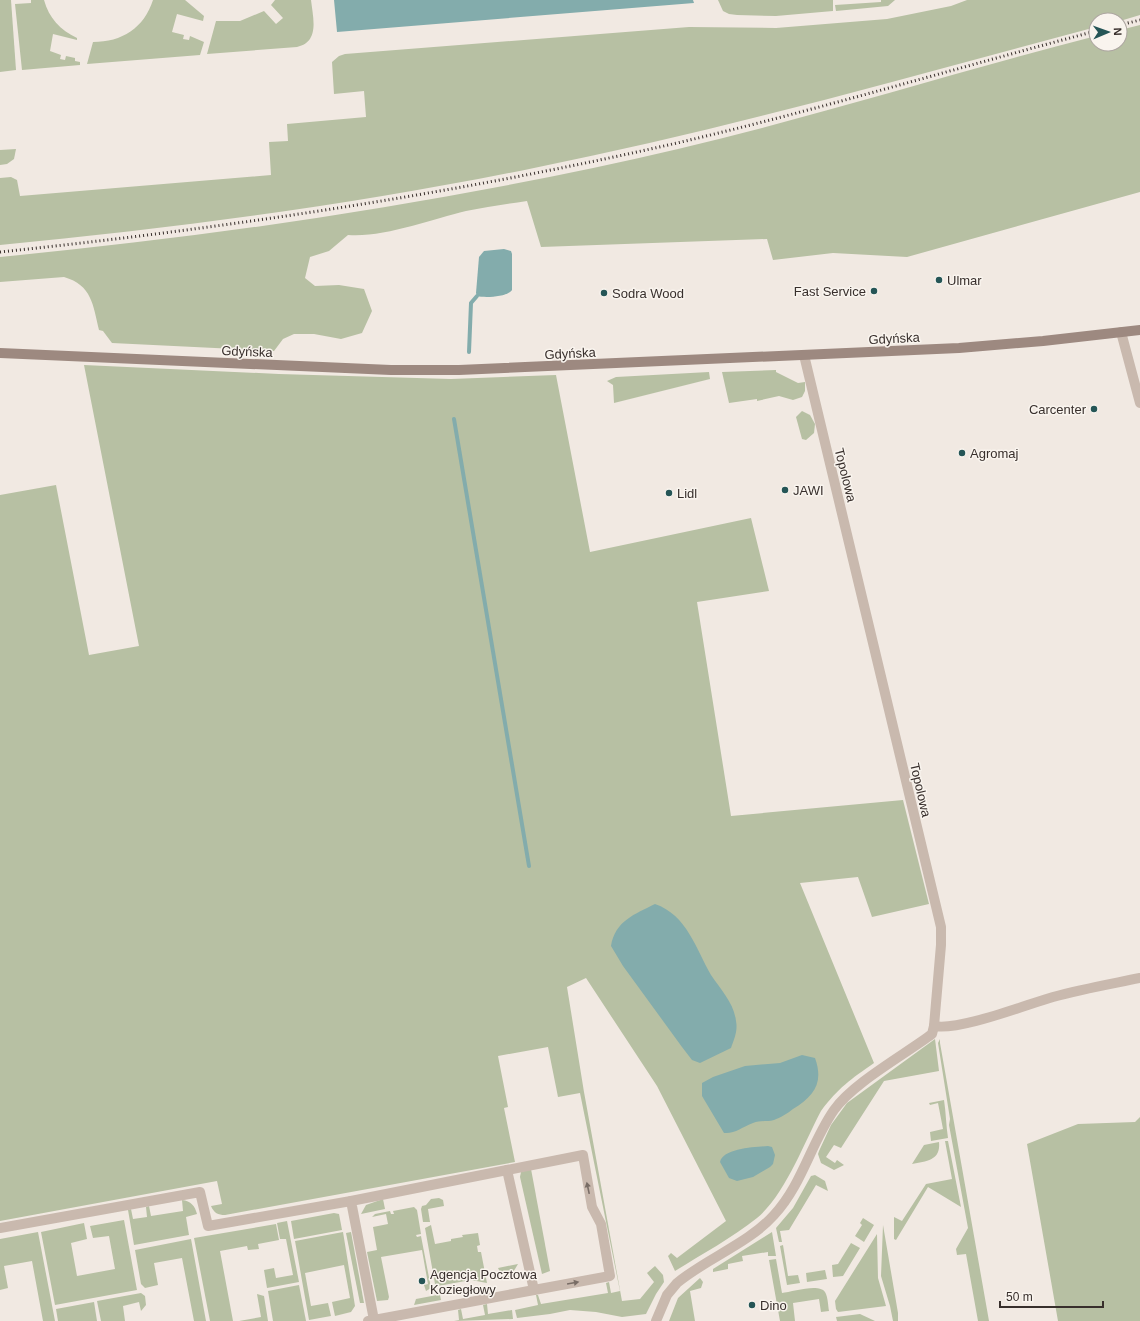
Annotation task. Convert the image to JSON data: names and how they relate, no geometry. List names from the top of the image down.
{
  "streets": {
    "main road": ["Gdyńska"],
    "street": ["Topolowa"]
  },
  "crossings": [
    ["Gdyńska", "Topolowa"]
  ],
  "places": [
    "Ulmar",
    "Fast Service",
    "Sodra Wood",
    "Carcenter",
    "Agromaj",
    "JAWI",
    "Lidl",
    "Agencja Pocztowa Koziegłowy",
    "Dino"
  ],
  "scale_bar": "50 m",
  "north": "right"
}
